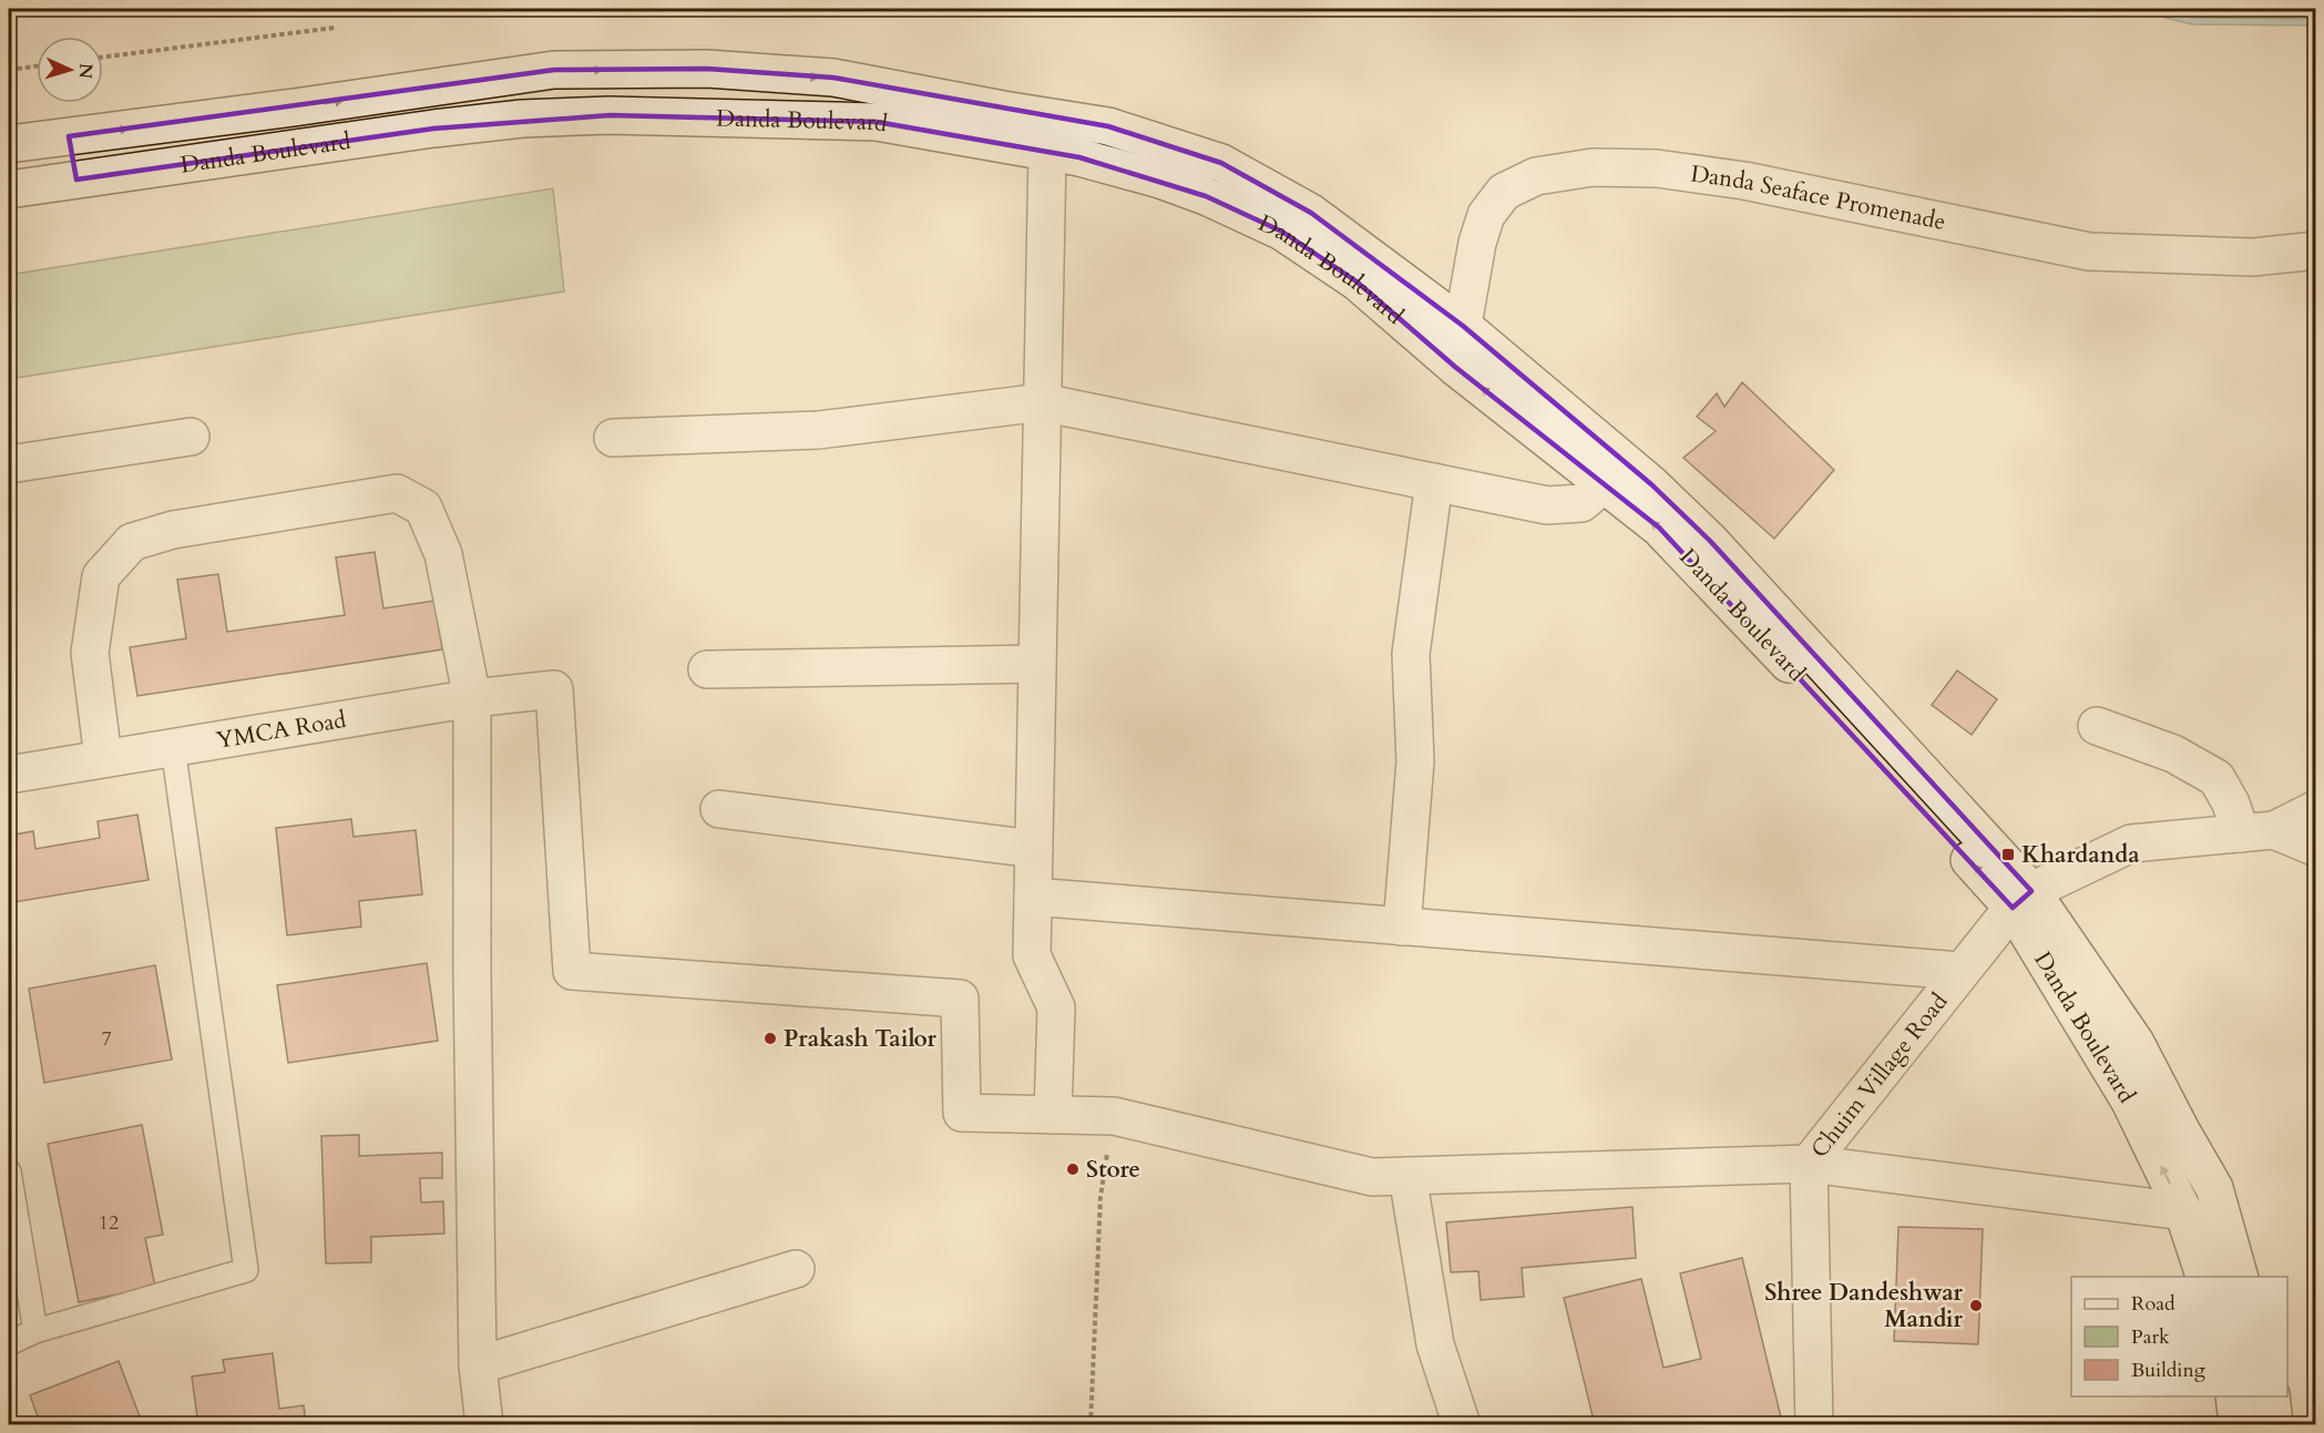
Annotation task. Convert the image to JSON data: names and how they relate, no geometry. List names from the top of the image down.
{
  "streets": {
    "street": [
      "Danda Boulevard",
      "Danda Seaface Promenade",
      "YMCA Road",
      "Chuim Village Road"
    ]
  },
  "crossings": [
    ["Danda Boulevard", "Danda Seaface Promenade"],
    ["Danda Boulevard", "Chuim Village Road"]
  ],
  "places": {
    "transit": ["Khardanda"],
    "other": ["Prakash Tailor", "Store", "Shree Dandeshwar Mandir"]
  },
  "house_numbers": ["7", "12"],
  "legend": ["Road", "Park", "Building"],
  "north": "right"
}
